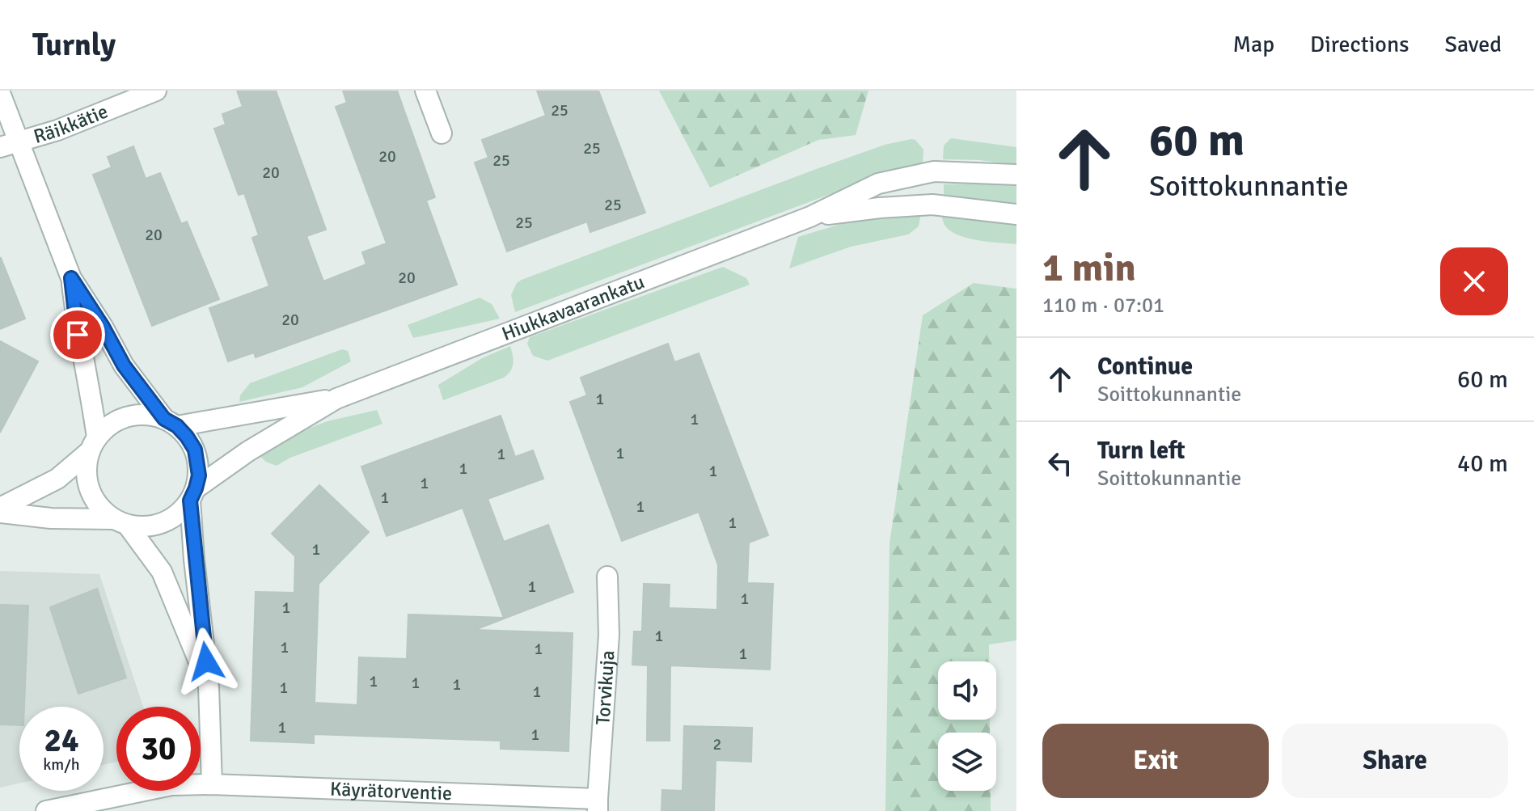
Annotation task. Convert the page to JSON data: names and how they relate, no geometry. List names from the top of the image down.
{
  "streets": {
    "street": [
      "Räikkätie",
      "Hiukkavaarankatu",
      "Torvikuja",
      "Käyrätorventie"
    ]
  },
  "crossings": [
    ["Torvikuja", "Käyrätorventie"]
  ],
  "house_numbers": [
    "25",
    "25",
    "20",
    "25",
    "20",
    "25",
    "25",
    "20",
    "20",
    "20",
    "1",
    "1",
    "1",
    "1",
    "1",
    "1",
    "1",
    "1",
    "1",
    "1",
    "1",
    "1",
    "1",
    "1",
    "1",
    "1",
    "1",
    "1",
    "1",
    "1",
    "1",
    "1",
    "1",
    "1",
    "1",
    "2"
  ],
  "page": {
    "header": "Turnly",
    "nav": ["Map", "Directions", "Saved"],
    "turn": ["60 m", "Soittokunnantie"],
    "heading": ["1 min", "110 m · 07:01"],
    "list": [
      {
        "name": "Continue",
        "note": "Soittokunnantie",
        "value": "60 m"
      },
      {
        "name": "Turn left",
        "note": "Soittokunnantie",
        "value": "40 m"
      }
    ],
    "speed": "24 km/h",
    "limit": "30",
    "buttons": ["Exit", "Share"]
  }
}
